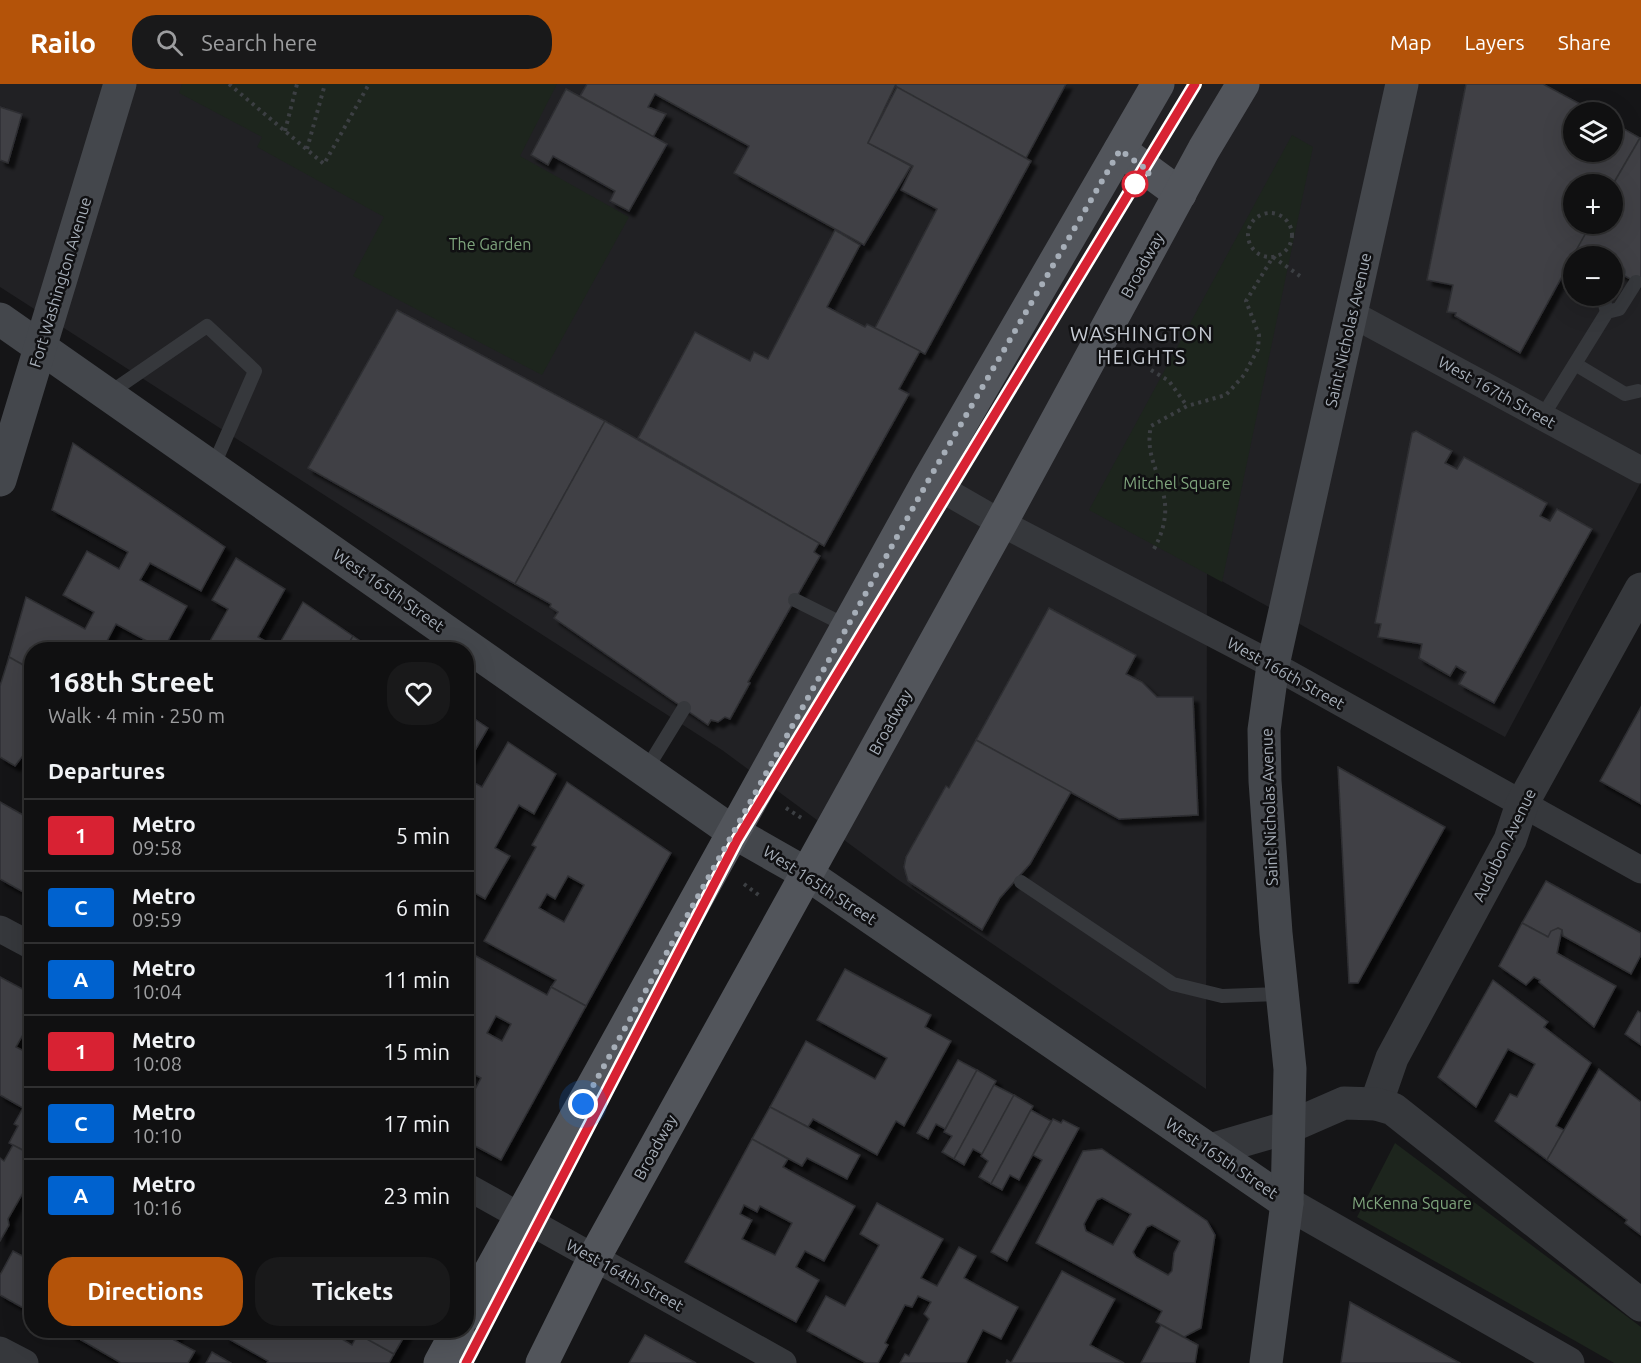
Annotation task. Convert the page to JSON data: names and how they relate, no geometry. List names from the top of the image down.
{
  "streets": {
    "main road": [
      "Broadway",
      "Fort Washington Avenue",
      "Saint Nicholas Avenue",
      "West 165th Street"
    ],
    "street": [
      "West 167th Street",
      "West 166th Street",
      "Audubon Avenue",
      "West 164th Street"
    ]
  },
  "crossings": [
    ["Broadway", "West 165th Street"],
    ["Broadway", "West 166th Street"],
    ["Broadway", "West 164th Street"],
    ["Fort Washington Avenue", "West 165th Street"],
    ["Saint Nicholas Avenue", "West 167th Street"],
    ["Saint Nicholas Avenue", "West 165th Street"],
    ["Saint Nicholas Avenue", "West 166th Street"],
    ["West 166th Street", "Audubon Avenue"]
  ],
  "districts": ["WASHINGTON HEIGHTS"],
  "parks": ["The Garden", "Mitchel Square", "McKenna Square"],
  "lines": ["metro line 1"],
  "page": {
    "header": "Railo",
    "search": "Search here",
    "nav": ["Map", "Layers", "Share"],
    "map_buttons": ["+", "−"],
    "heading": [
      ["168th Street", "Walk · 4 min · 250 m"],
      "Departures"
    ],
    "list": [
      {
        "mark": "1",
        "name": "Metro",
        "note": "09:58",
        "value": "5 min"
      },
      {
        "mark": "C",
        "name": "Metro",
        "note": "09:59",
        "value": "6 min"
      },
      {
        "mark": "A",
        "name": "Metro",
        "note": "10:04",
        "value": "11 min"
      },
      {
        "mark": "1",
        "name": "Metro",
        "note": "10:08",
        "value": "15 min"
      },
      {
        "mark": "C",
        "name": "Metro",
        "note": "10:10",
        "value": "17 min"
      },
      {
        "mark": "A",
        "name": "Metro",
        "note": "10:16",
        "value": "23 min"
      }
    ],
    "buttons": ["Directions", "Tickets"]
  }
}
